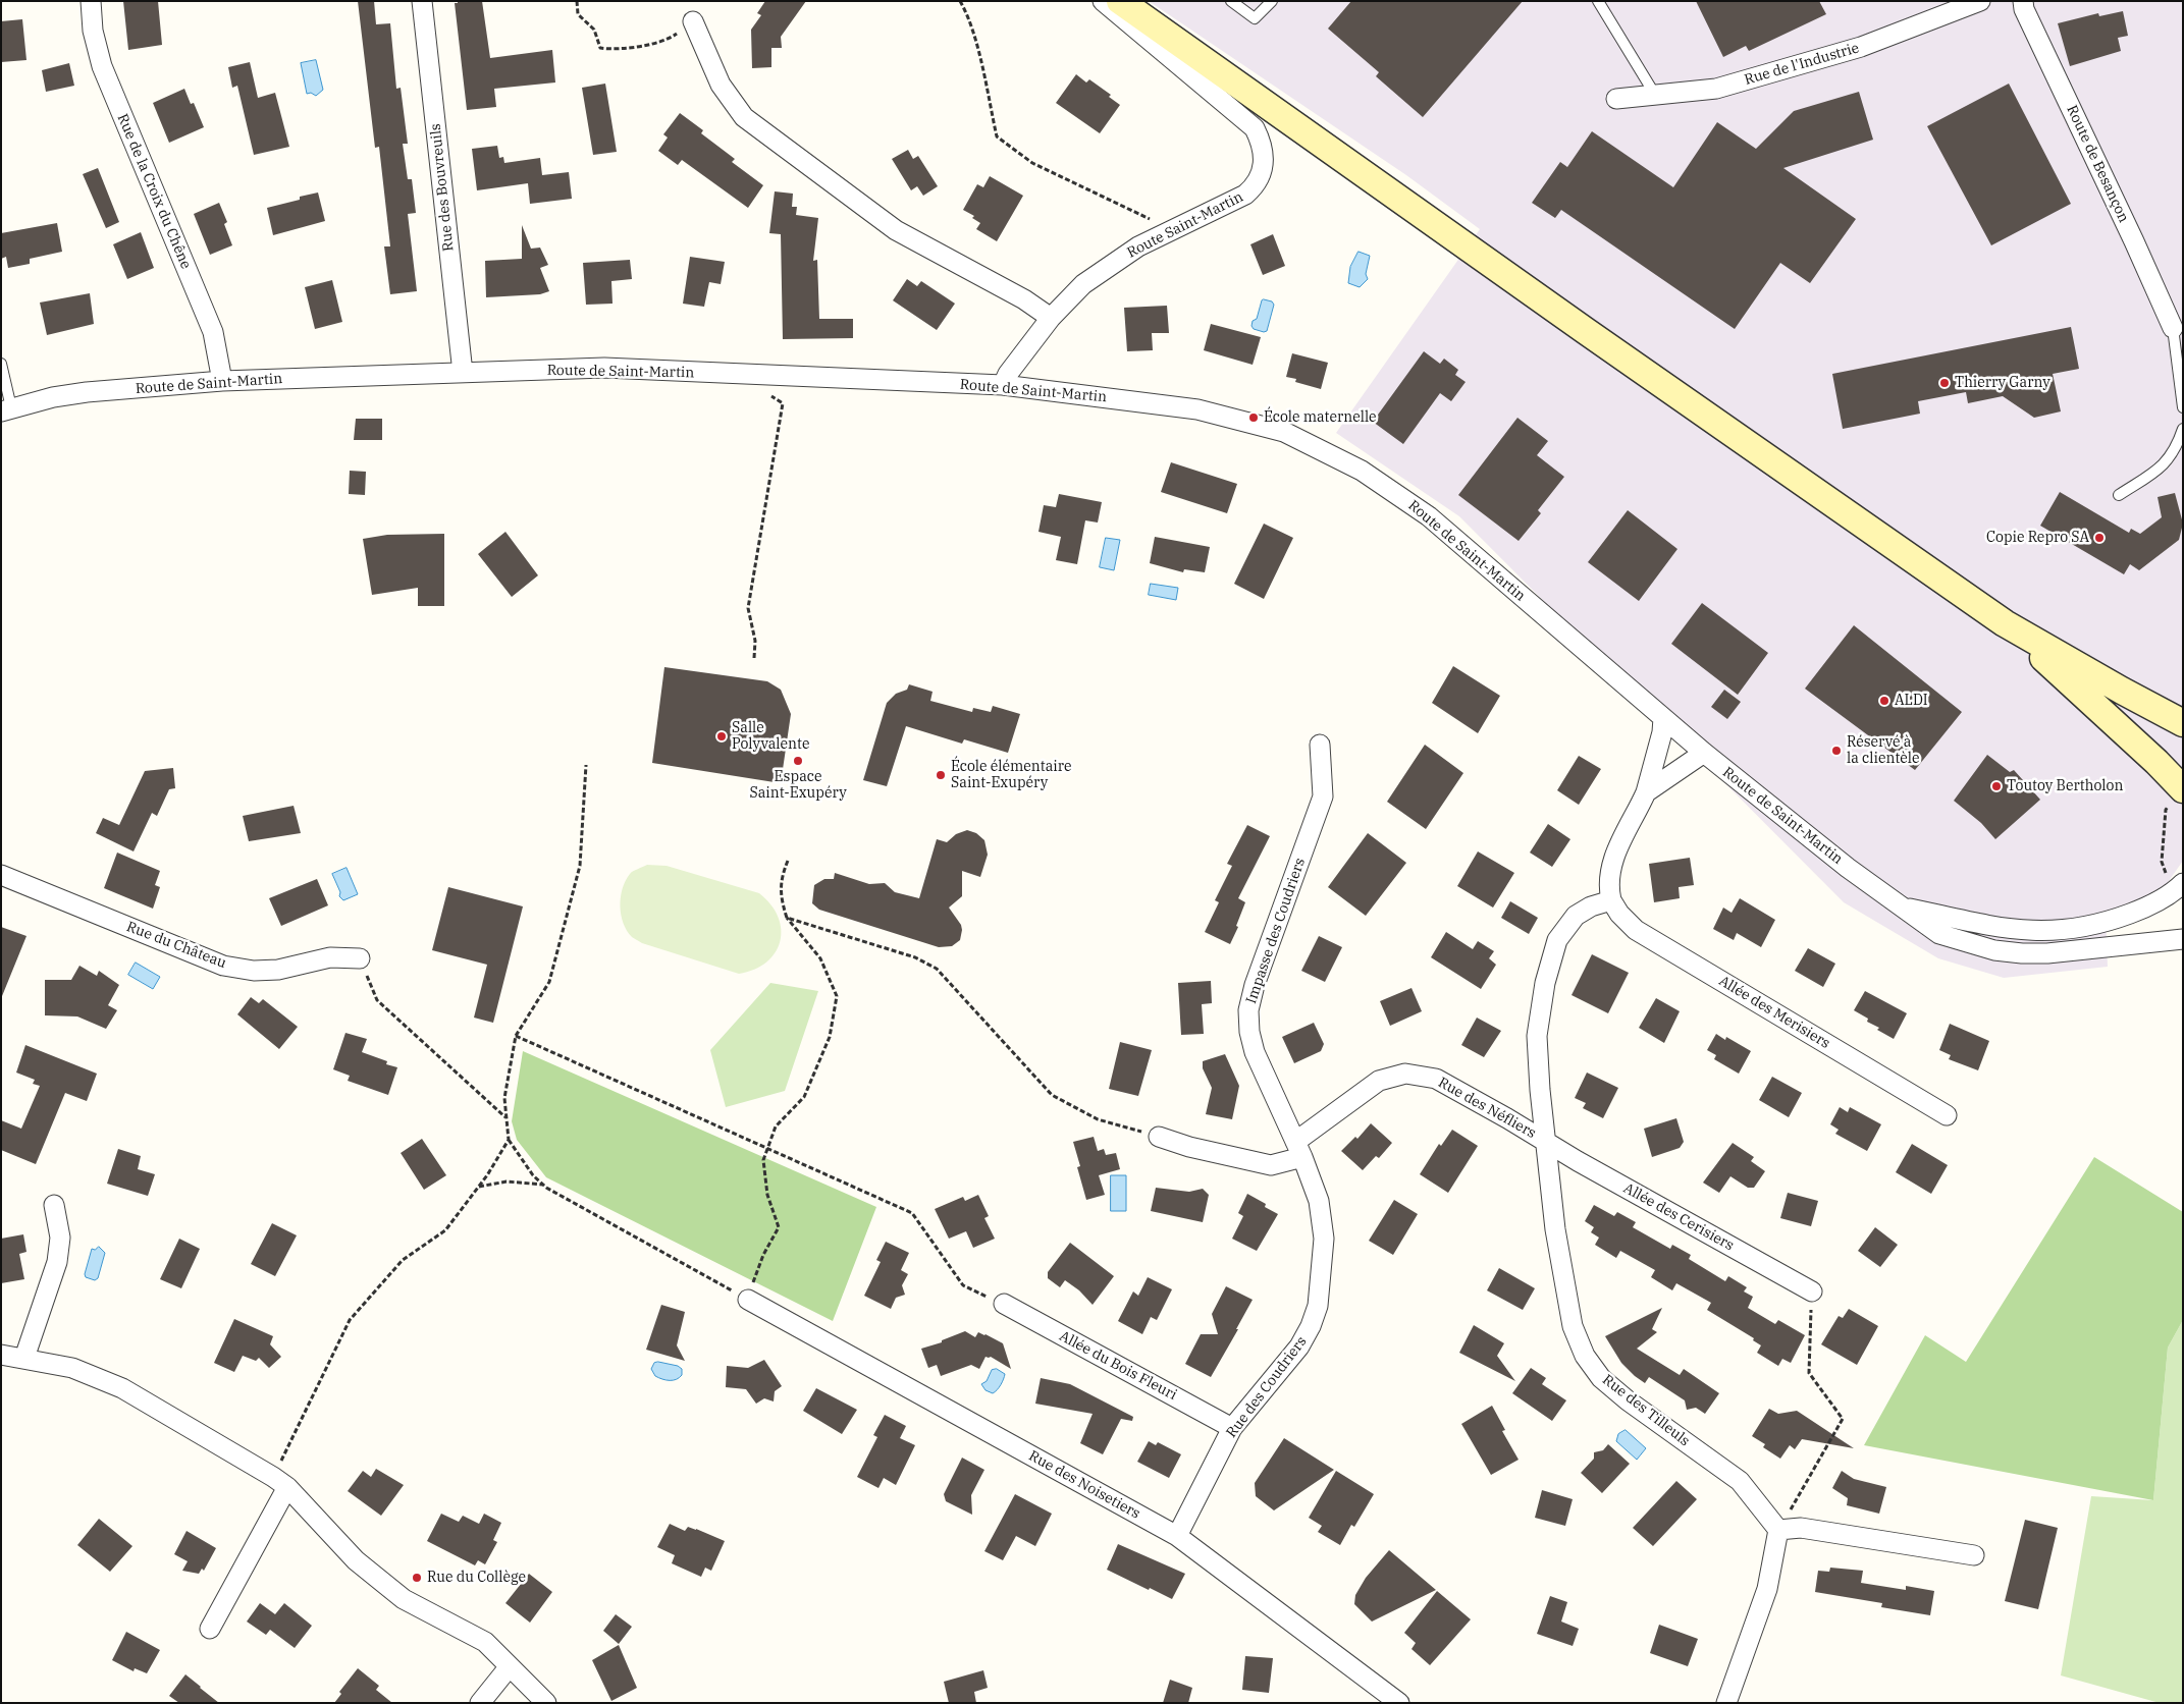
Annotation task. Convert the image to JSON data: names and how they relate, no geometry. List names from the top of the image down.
{
  "streets": {
    "street": [
      "Rue de l'Industrie",
      "Route de Besançon",
      "Rue des Bouvreuils",
      "Rue de la Croix du Chêne",
      "Route Saint-Martin",
      "Route de Saint-Martin",
      "Impasse des Coudriers",
      "Rue du Château",
      "Allée des Merisiers",
      "Rue des Néfliers",
      "Allée des Cerisiers",
      "Allée du Bois Fleuri",
      "Rue des Coudriers",
      "Rue des Tilleuls",
      "Rue des Noisetiers"
    ]
  },
  "crossings": [
    ["Rue des Bouvreuils", "Route de Saint-Martin"],
    ["Rue de la Croix du Chêne", "Route de Saint-Martin"],
    ["Route Saint-Martin", "Route de Saint-Martin"],
    ["Impasse des Coudriers", "Rue des Néfliers"],
    ["Impasse des Coudriers", "Rue des Coudriers"],
    ["Allée des Merisiers", "Rue des Tilleuls"],
    ["Rue des Néfliers", "Allée des Cerisiers"],
    ["Rue des Néfliers", "Rue des Coudriers"],
    ["Rue des Néfliers", "Rue des Tilleuls"],
    ["Allée des Cerisiers", "Rue des Tilleuls"],
    ["Allée du Bois Fleuri", "Rue des Coudriers"],
    ["Rue des Coudriers", "Rue des Noisetiers"]
  ],
  "places": [
    "Thierry Garny",
    "École maternelle",
    "Copie Repro SA",
    "ALDI",
    "Salle Polyvalente",
    "Réservé à la clientèle",
    "Espace Saint-Exupéry",
    "École élémentaire Saint-Exupéry",
    "Toutoy Bertholon",
    "Rue du Collège"
  ]
}
